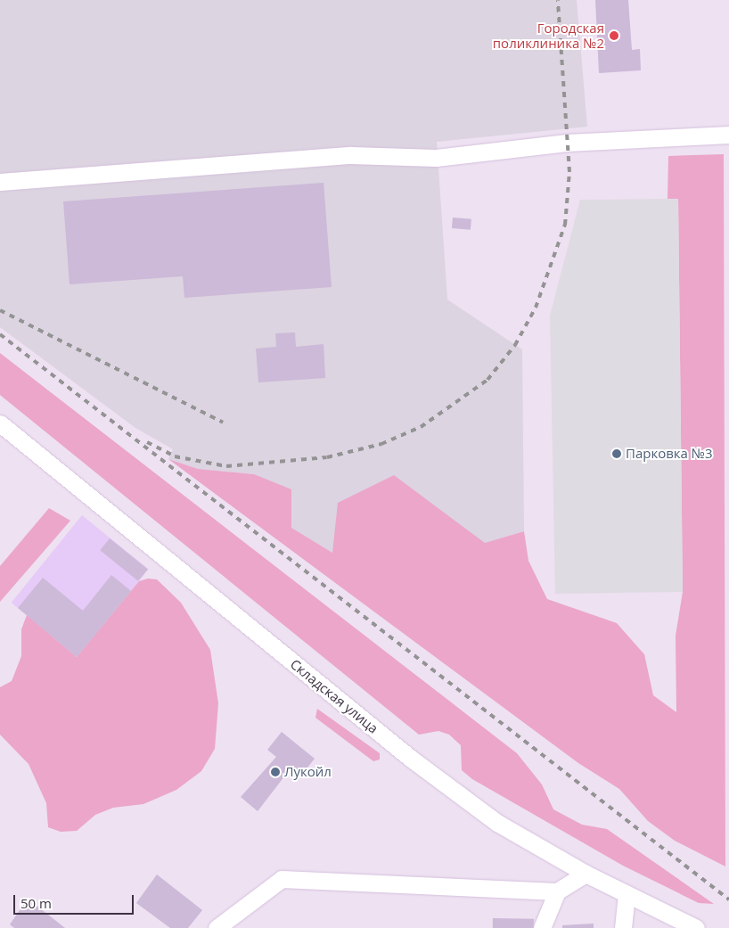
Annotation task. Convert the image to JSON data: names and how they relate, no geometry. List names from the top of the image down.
{
  "streets": {
    "street": ["Складская улица"]
  },
  "places": ["Городская поликлиника №2", "Парковка №3", "Лукойл"],
  "scale_bar": "50 m"
}
